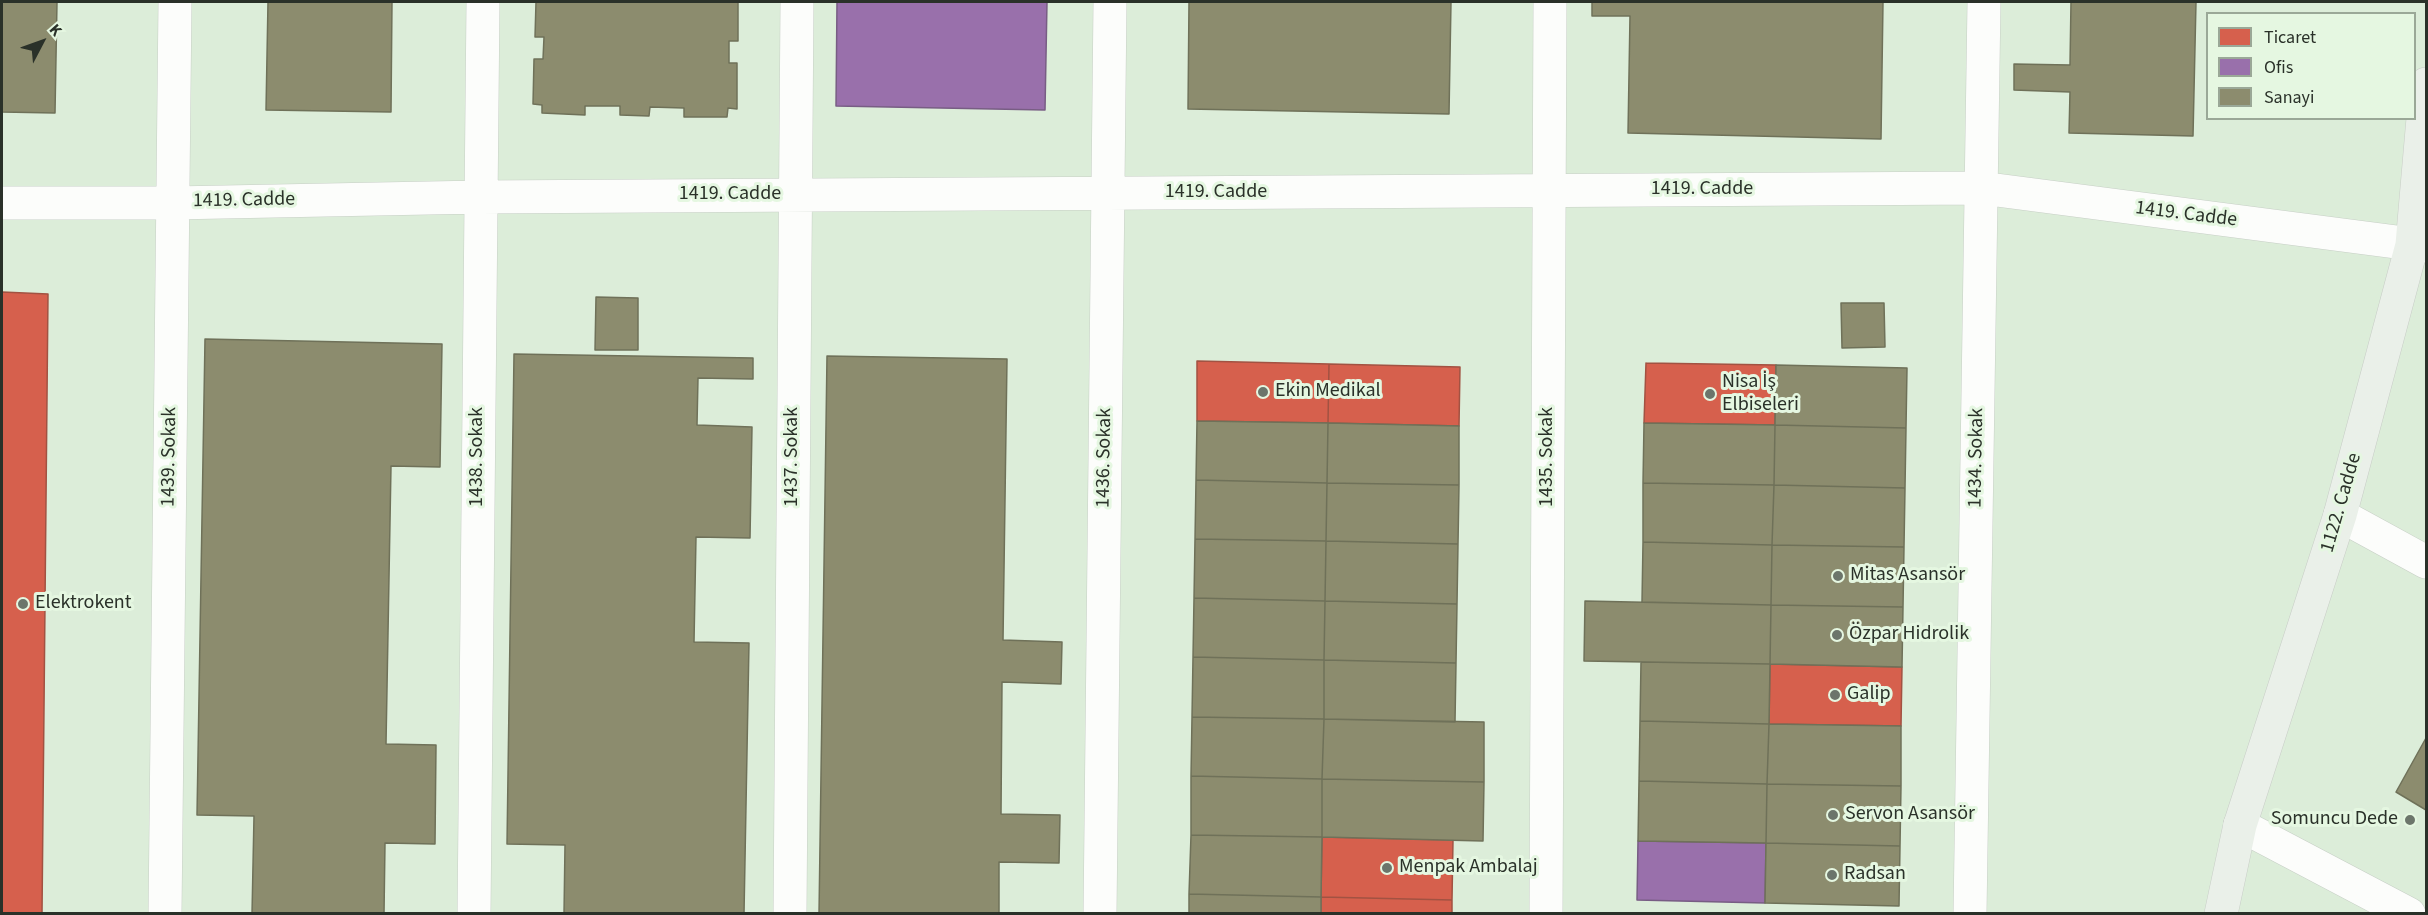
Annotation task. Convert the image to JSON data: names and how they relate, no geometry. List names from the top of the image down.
{
  "streets": {
    "main road": ["1122. Cadde"],
    "street": [
      "1419. Cadde",
      "1439. Sokak",
      "1438. Sokak",
      "1437. Sokak",
      "1435. Sokak",
      "1436. Sokak",
      "1434. Sokak"
    ]
  },
  "crossings": [
    ["1419. Cadde", "1439. Sokak"],
    ["1419. Cadde", "1438. Sokak"],
    ["1419. Cadde", "1437. Sokak"],
    ["1419. Cadde", "1435. Sokak"],
    ["1419. Cadde", "1436. Sokak"],
    ["1419. Cadde", "1434. Sokak"],
    ["1419. Cadde", "1122. Cadde"]
  ],
  "places": [
    "Ekin Medikal",
    "Nisa İş Elbiseleri",
    "Mitas Asansör",
    "Elektrokent",
    "Özpar Hidrolik",
    "Galip",
    "Servon Asansör",
    "Somuncu Dede",
    "Menpak Ambalaj",
    "Radsan"
  ],
  "legend": ["Ticaret", "Ofis", "Sanayi"],
  "north": "top right"
}
